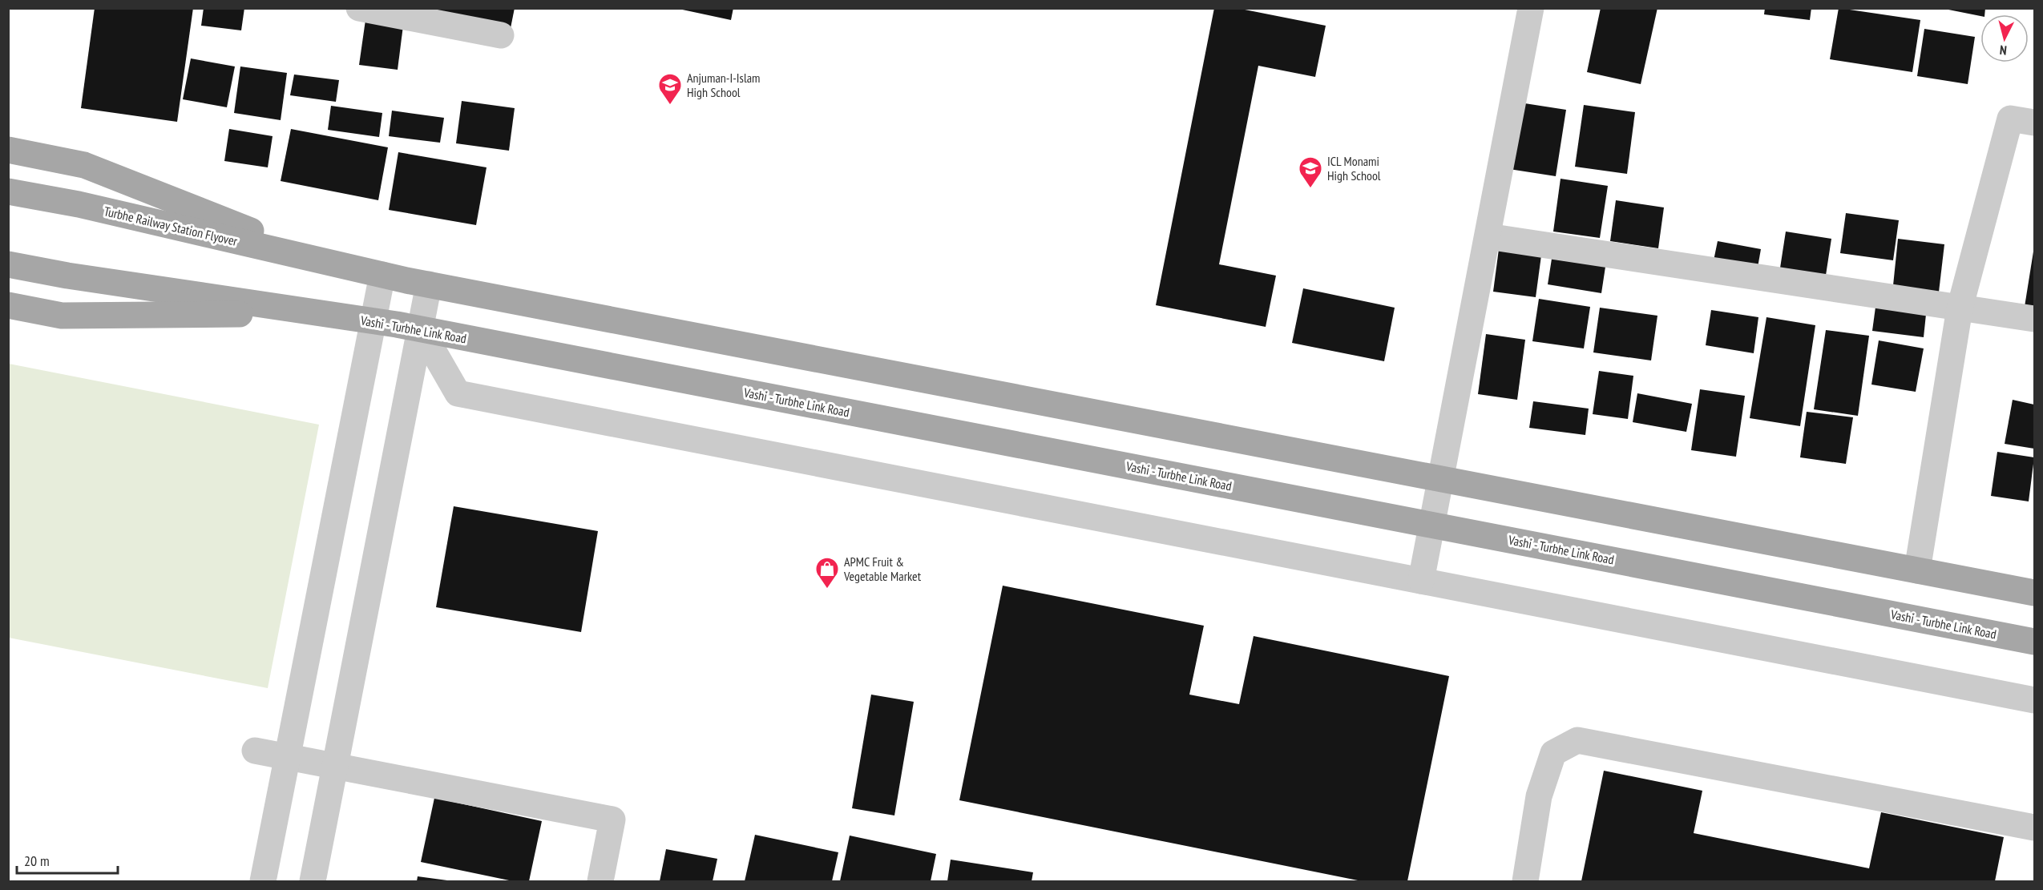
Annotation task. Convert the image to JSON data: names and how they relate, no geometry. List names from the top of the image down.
{
  "streets": {
    "main road": ["Turbhe Railway Station Flyover", "Vashi - Turbhe Link Road"]
  },
  "places": {
    "school or university": ["Anjuman-I-Islam High School", "ICL Monami High School"],
    "shop": ["APMC Fruit & Vegetable Market"]
  },
  "scale_bar": "20 m",
  "north": "bottom"
}
